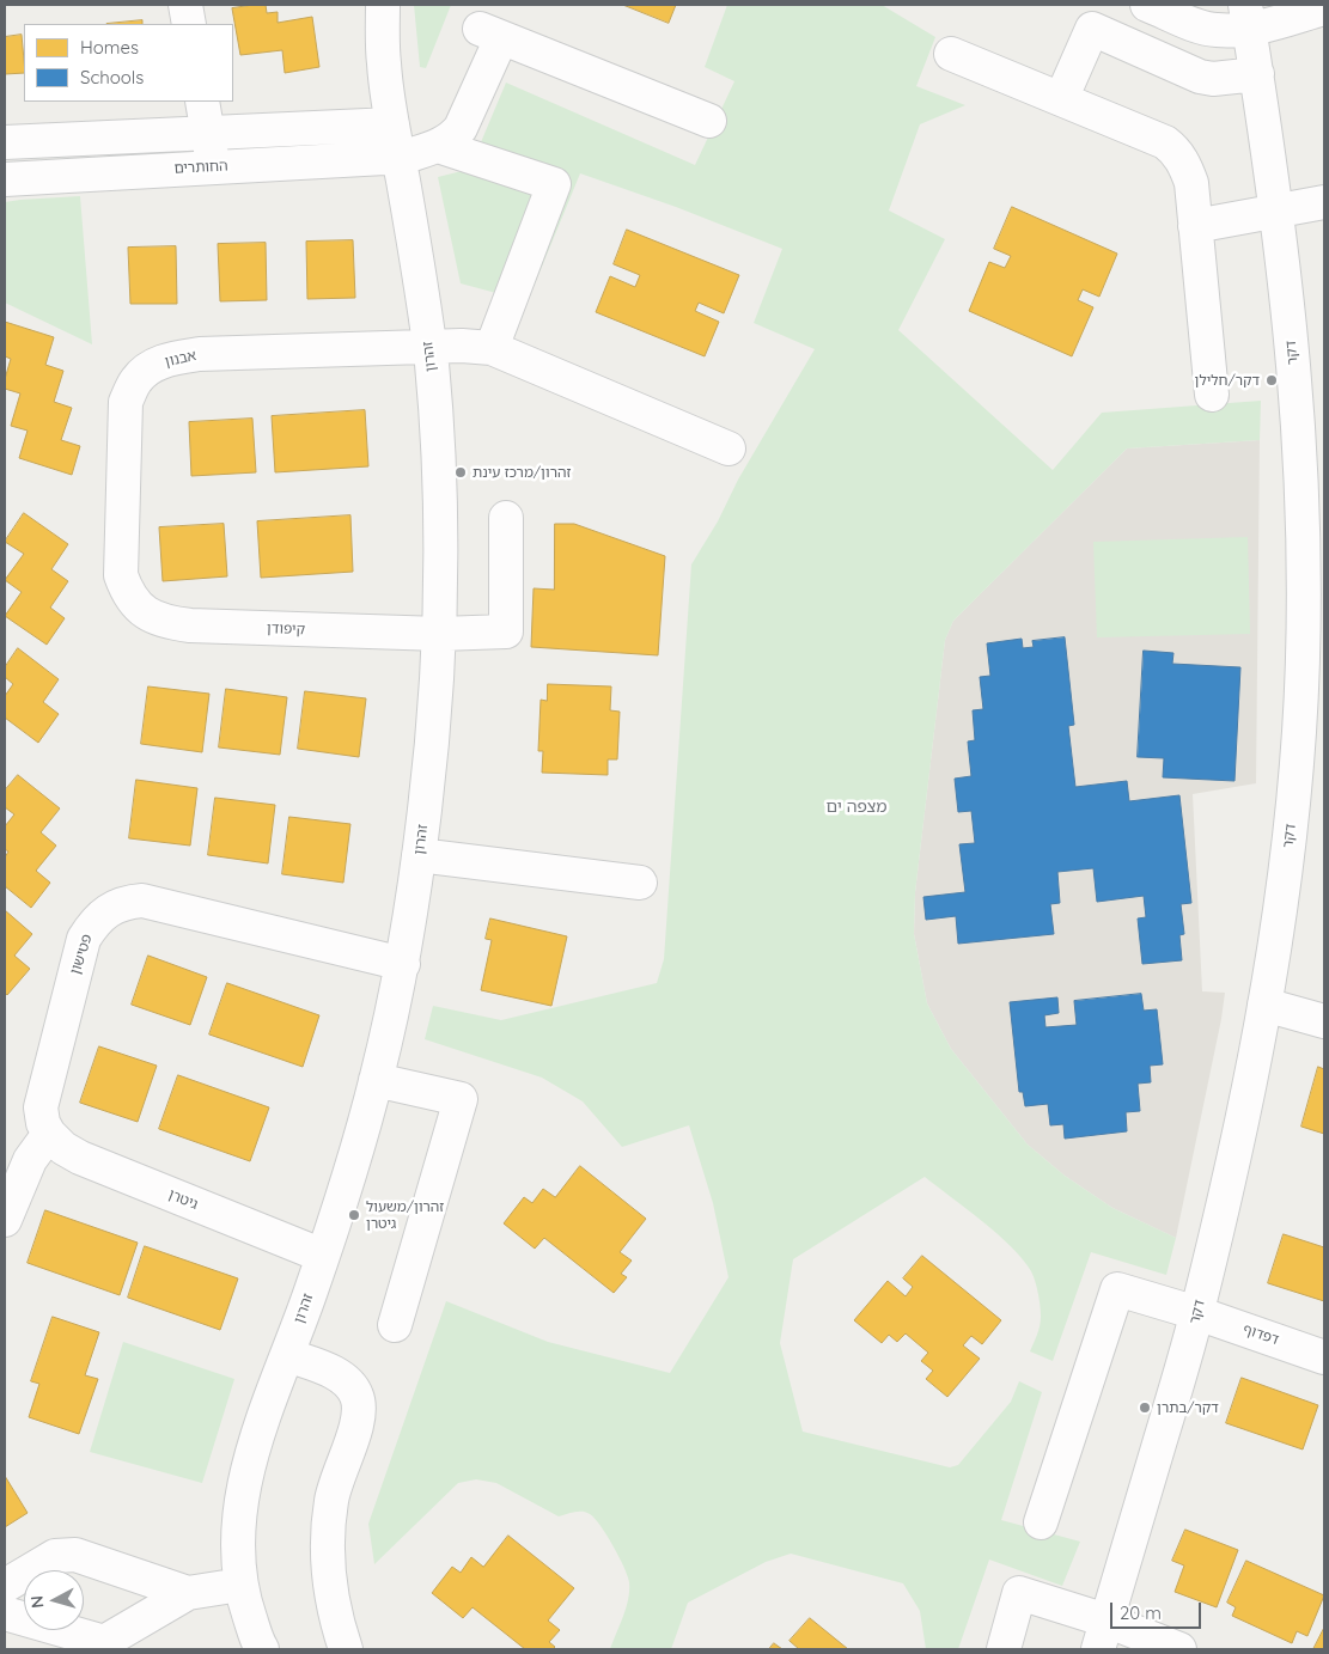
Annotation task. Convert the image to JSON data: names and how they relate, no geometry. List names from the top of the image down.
{
  "streets": {
    "street": [
      "החותרים",
      "דקר",
      "זהרון",
      "אבנון",
      "קיפודן",
      "פטישון",
      "גיטרן",
      "דפדוף"
    ]
  },
  "crossings": [
    ["החותרים", "זהרון"],
    ["דקר", "דפדוף"],
    ["זהרון", "אבנון"],
    ["זהרון", "קיפודן"],
    ["זהרון", "פטישון"],
    ["זהרון", "גיטרן"],
    ["אבנון", "קיפודן"],
    ["פטישון", "גיטרן"]
  ],
  "districts": ["מצפה ים"],
  "places": [
    "דקר/חלילן",
    "זהרון/מרכז עינת",
    "זהרון/משעול גיטרן",
    "דקר/בתרן"
  ],
  "legend": ["Homes", "Schools"],
  "scale_bar": "20 m",
  "north": "left"
}
